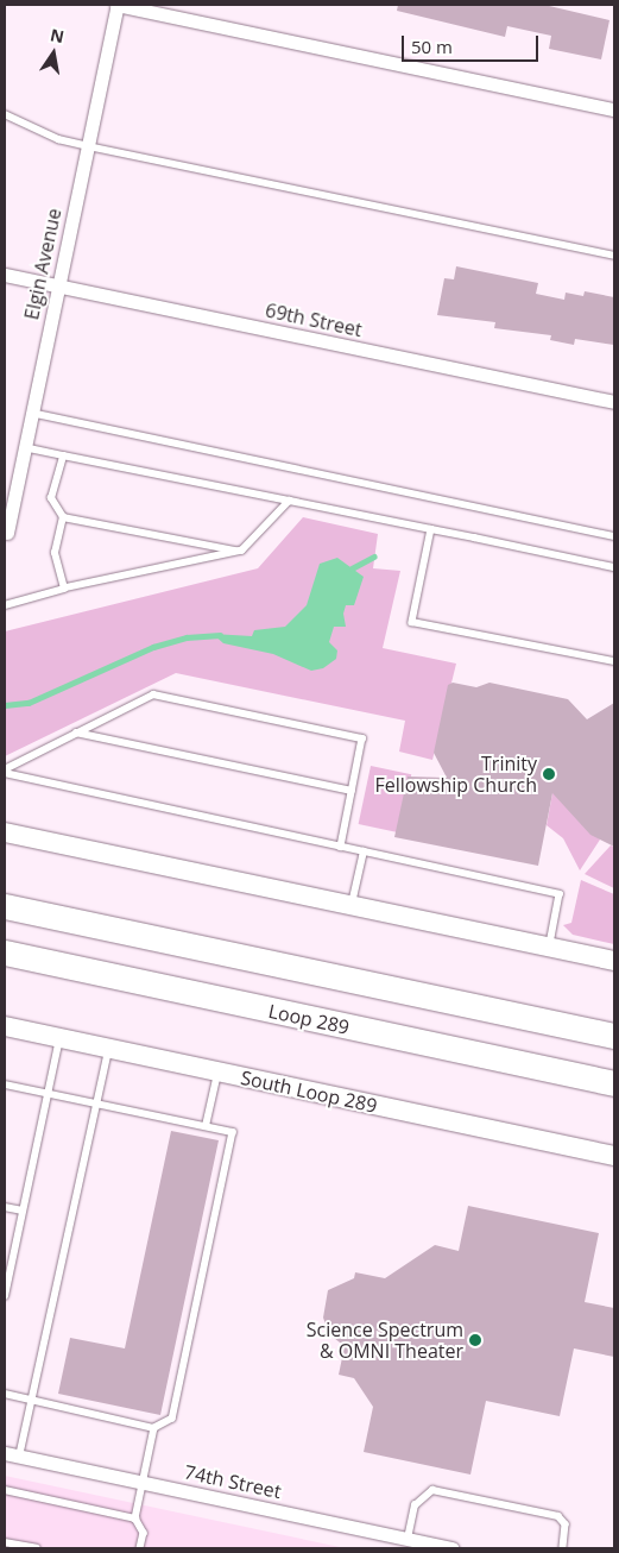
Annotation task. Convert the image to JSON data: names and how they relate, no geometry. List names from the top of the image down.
{
  "streets": {
    "highway": ["Loop 289"],
    "main road": ["South Loop 289"],
    "street": ["Elgin Avenue", "69th Street", "74th Street"]
  },
  "crossings": [
    ["Elgin Avenue", "69th Street"]
  ],
  "places": ["Trinity Fellowship Church", "Science Spectrum & OMNI Theater"],
  "scale_bar": "50 m",
  "north": "top"
}
